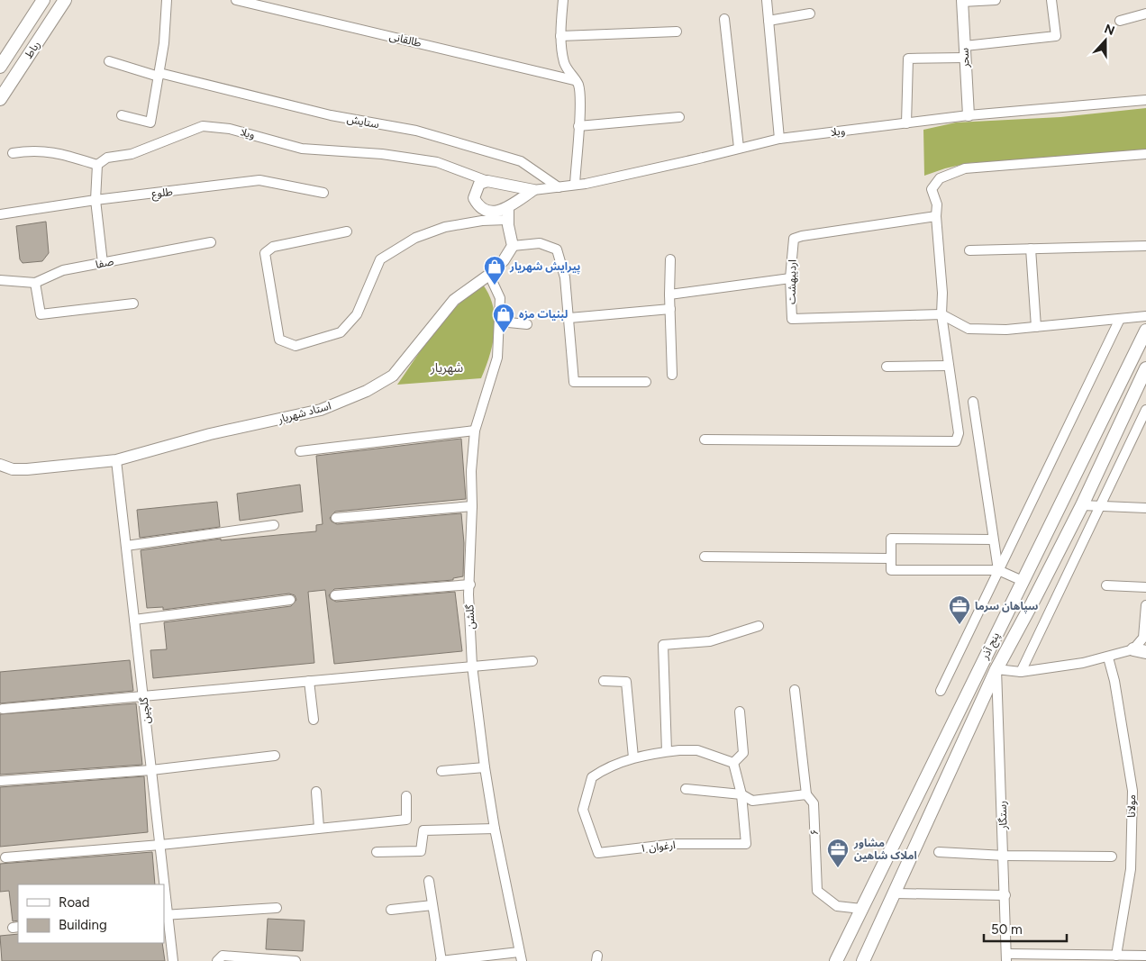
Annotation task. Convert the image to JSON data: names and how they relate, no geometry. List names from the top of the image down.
{
  "streets": {
    "main road": ["رباط", "پنج آذر"],
    "street": [
      "طالقانی",
      "سحر",
      "ستایش",
      "ویلا",
      "طلوع",
      "صفا",
      "اردیبهشت",
      "استاد شهریار",
      "گلشن",
      "گلچین",
      "مولانا",
      "رستگار",
      "۶",
      "ارغوان ۱"
    ]
  },
  "crossings": [
    ["سحر", "ویلا"],
    ["ستایش", "ویلا"],
    ["استاد شهریار", "گلشن"],
    ["استاد شهریار", "گلچین"],
    ["پنج آذر", "رستگار"],
    ["پنج آذر", "۶"]
  ],
  "districts": ["شهریار"],
  "places": {
    "shop": ["پیرایش شهریار", "لبنیات مزه"],
    "office": ["سپاهان سرما", "مشاور املاک شاهین"]
  },
  "legend": ["Road", "Building"],
  "scale_bar": "50 m",
  "north": "top"
}
